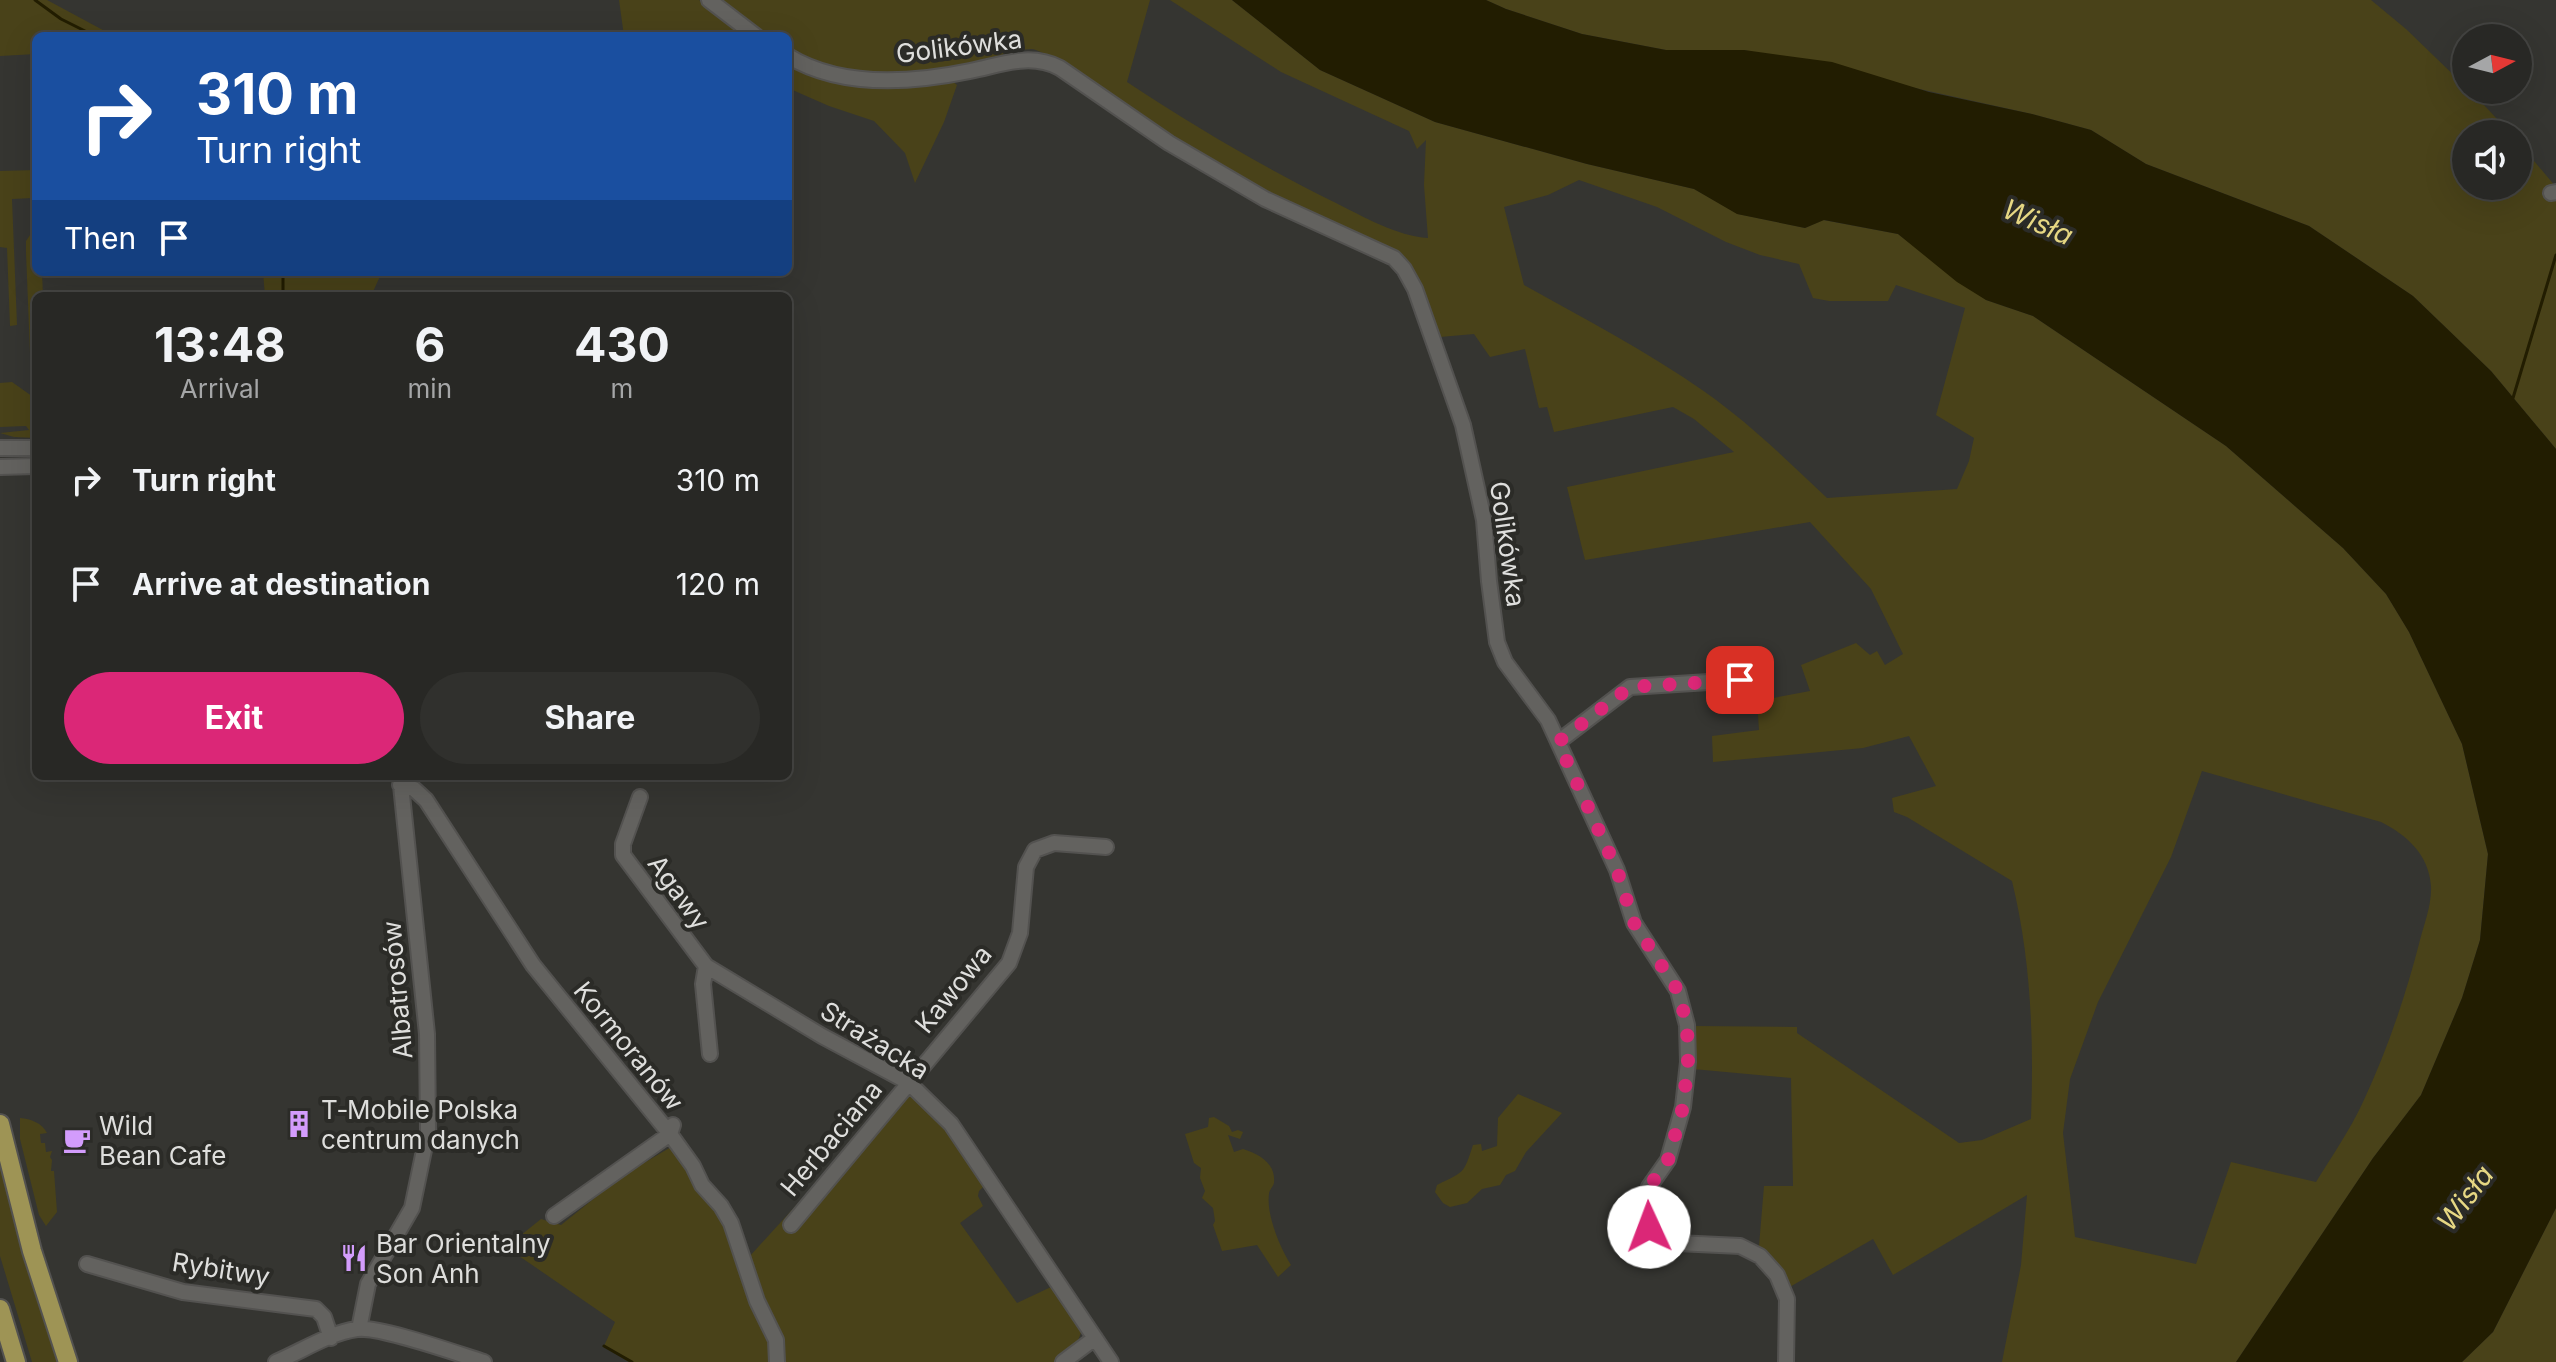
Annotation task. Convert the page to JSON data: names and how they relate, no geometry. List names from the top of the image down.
{
  "streets": {
    "street": [
      "Golikówka",
      "Agawy",
      "Kawowa",
      "Albatrosów",
      "Strażacka",
      "Kormoranów",
      "Herbaciana",
      "Rybitwy"
    ]
  },
  "crossings": [
    ["Agawy", "Strażacka"],
    ["Kawowa", "Strażacka"],
    ["Kawowa", "Herbaciana"],
    ["Albatrosów", "Kormoranów"],
    ["Strażacka", "Herbaciana"]
  ],
  "water": ["Wisła"],
  "places": {
    "building": ["T‑Mobile Polska centrum danych"],
    "cafe": ["Wild Bean Cafe"],
    "restaurant": ["Bar Orientalny Son Anh"]
  },
  "north": "right",
  "page": {
    "turn": ["310 m", "Turn right"],
    "then": "Then",
    "eta": [
      "13:48",
      "Arrival",
      "6",
      "min",
      "430",
      "m"
    ],
    "list": [
      {
        "name": "Turn right",
        "value": "310 m"
      },
      {
        "name": "Arrive at destination",
        "value": "120 m"
      }
    ],
    "buttons": ["Exit", "Share"]
  }
}
